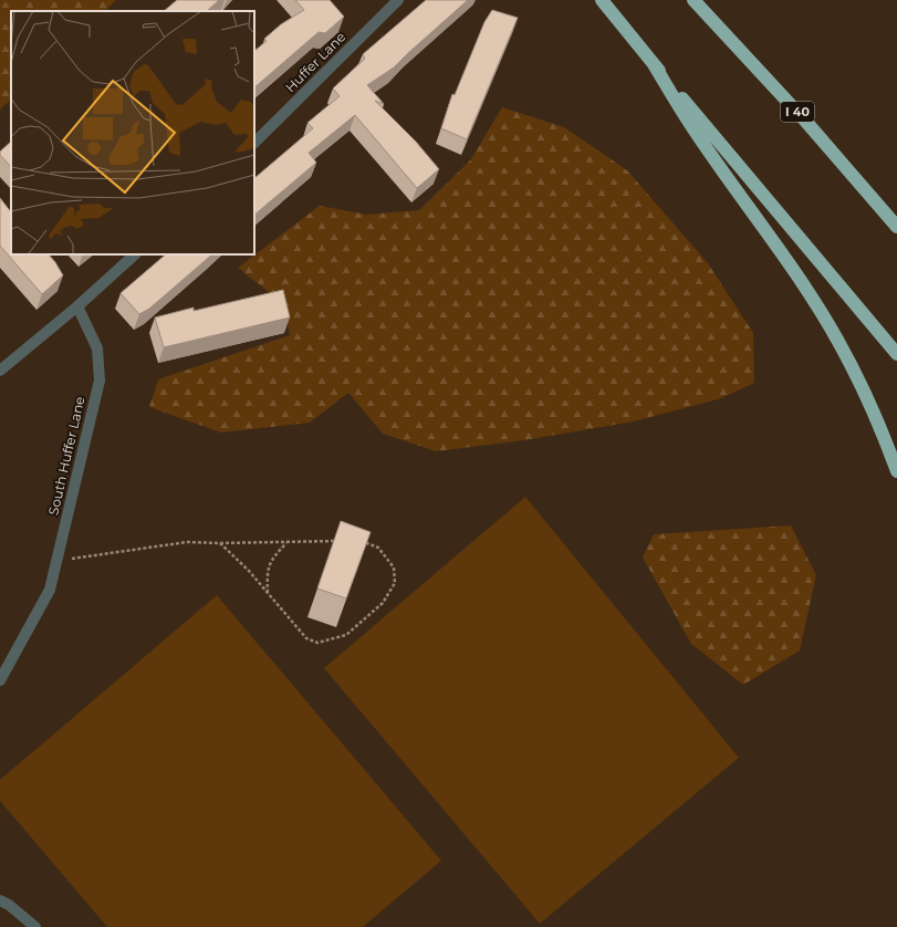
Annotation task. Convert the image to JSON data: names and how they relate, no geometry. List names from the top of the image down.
{
  "streets": {
    "highway": ["I 40"],
    "street": ["Huffer Lane", "South Huffer Lane"]
  }
}
